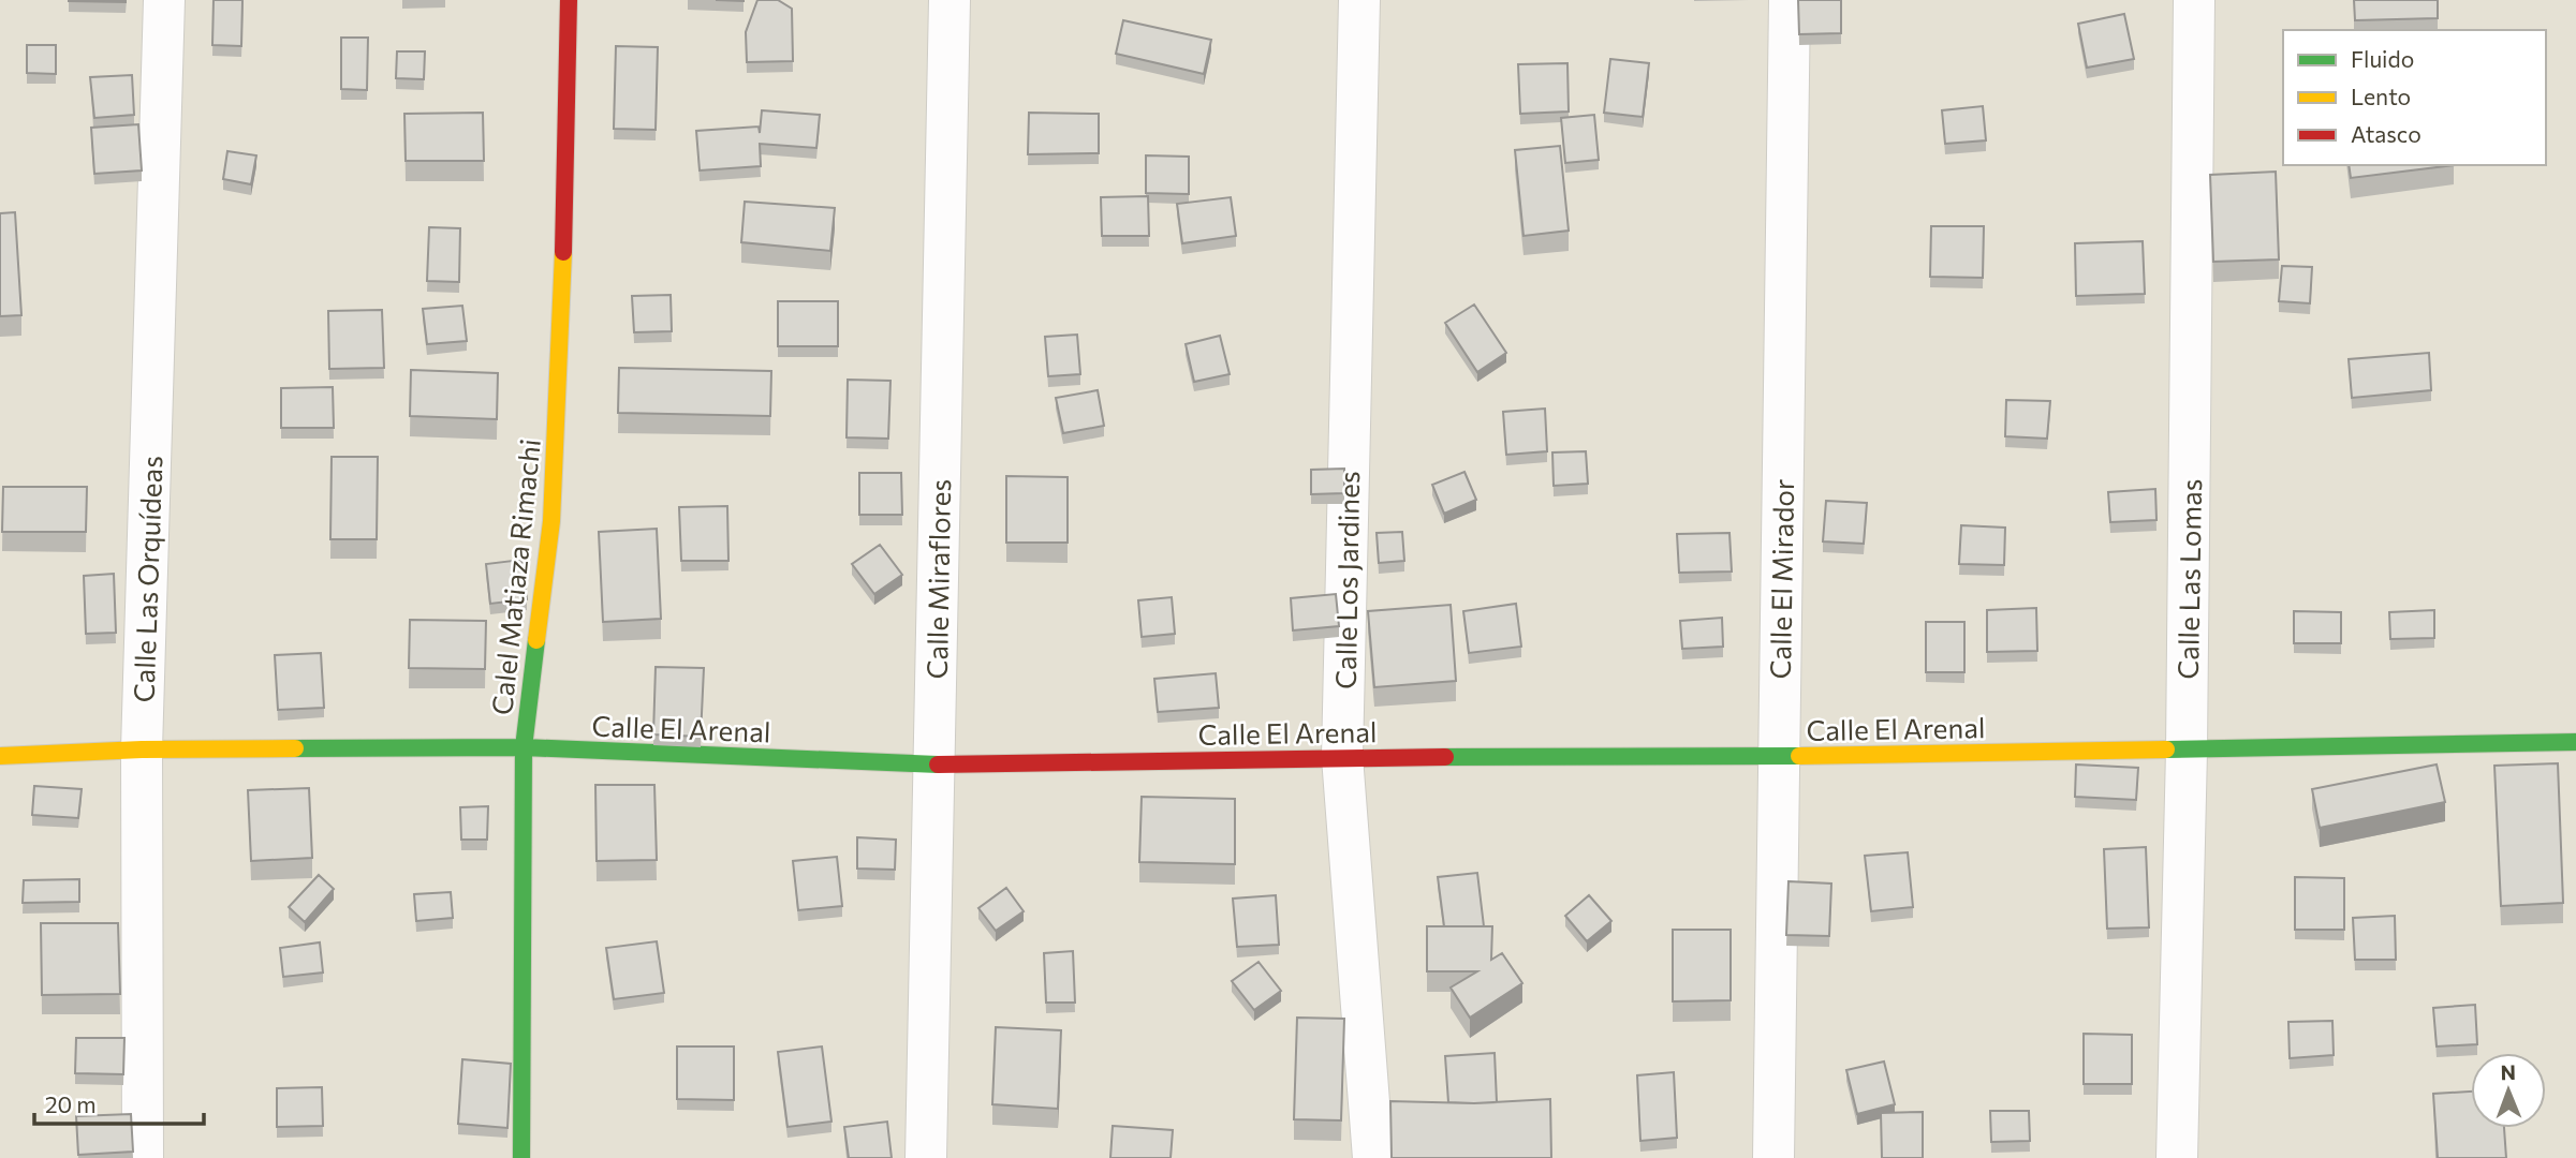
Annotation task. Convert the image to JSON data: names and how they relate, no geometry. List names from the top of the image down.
{
  "streets": {
    "street": [
      "Calel Matiaza Rimachi",
      "Calle Las Orquídeas",
      "Calle Miraflores",
      "Calle El Mirador",
      "Calle Las Lomas",
      "Calle Los Jardines",
      "Calle El Arenal"
    ]
  },
  "crossings": [
    ["Calel Matiaza Rimachi", "Calle El Arenal"],
    ["Calle Las Orquídeas", "Calle El Arenal"],
    ["Calle Miraflores", "Calle El Arenal"],
    ["Calle El Mirador", "Calle El Arenal"],
    ["Calle Las Lomas", "Calle El Arenal"],
    ["Calle Los Jardines", "Calle El Arenal"]
  ],
  "legend": ["Fluido", "Lento", "Atasco"],
  "scale_bar": "20 m",
  "north": "top"
}
